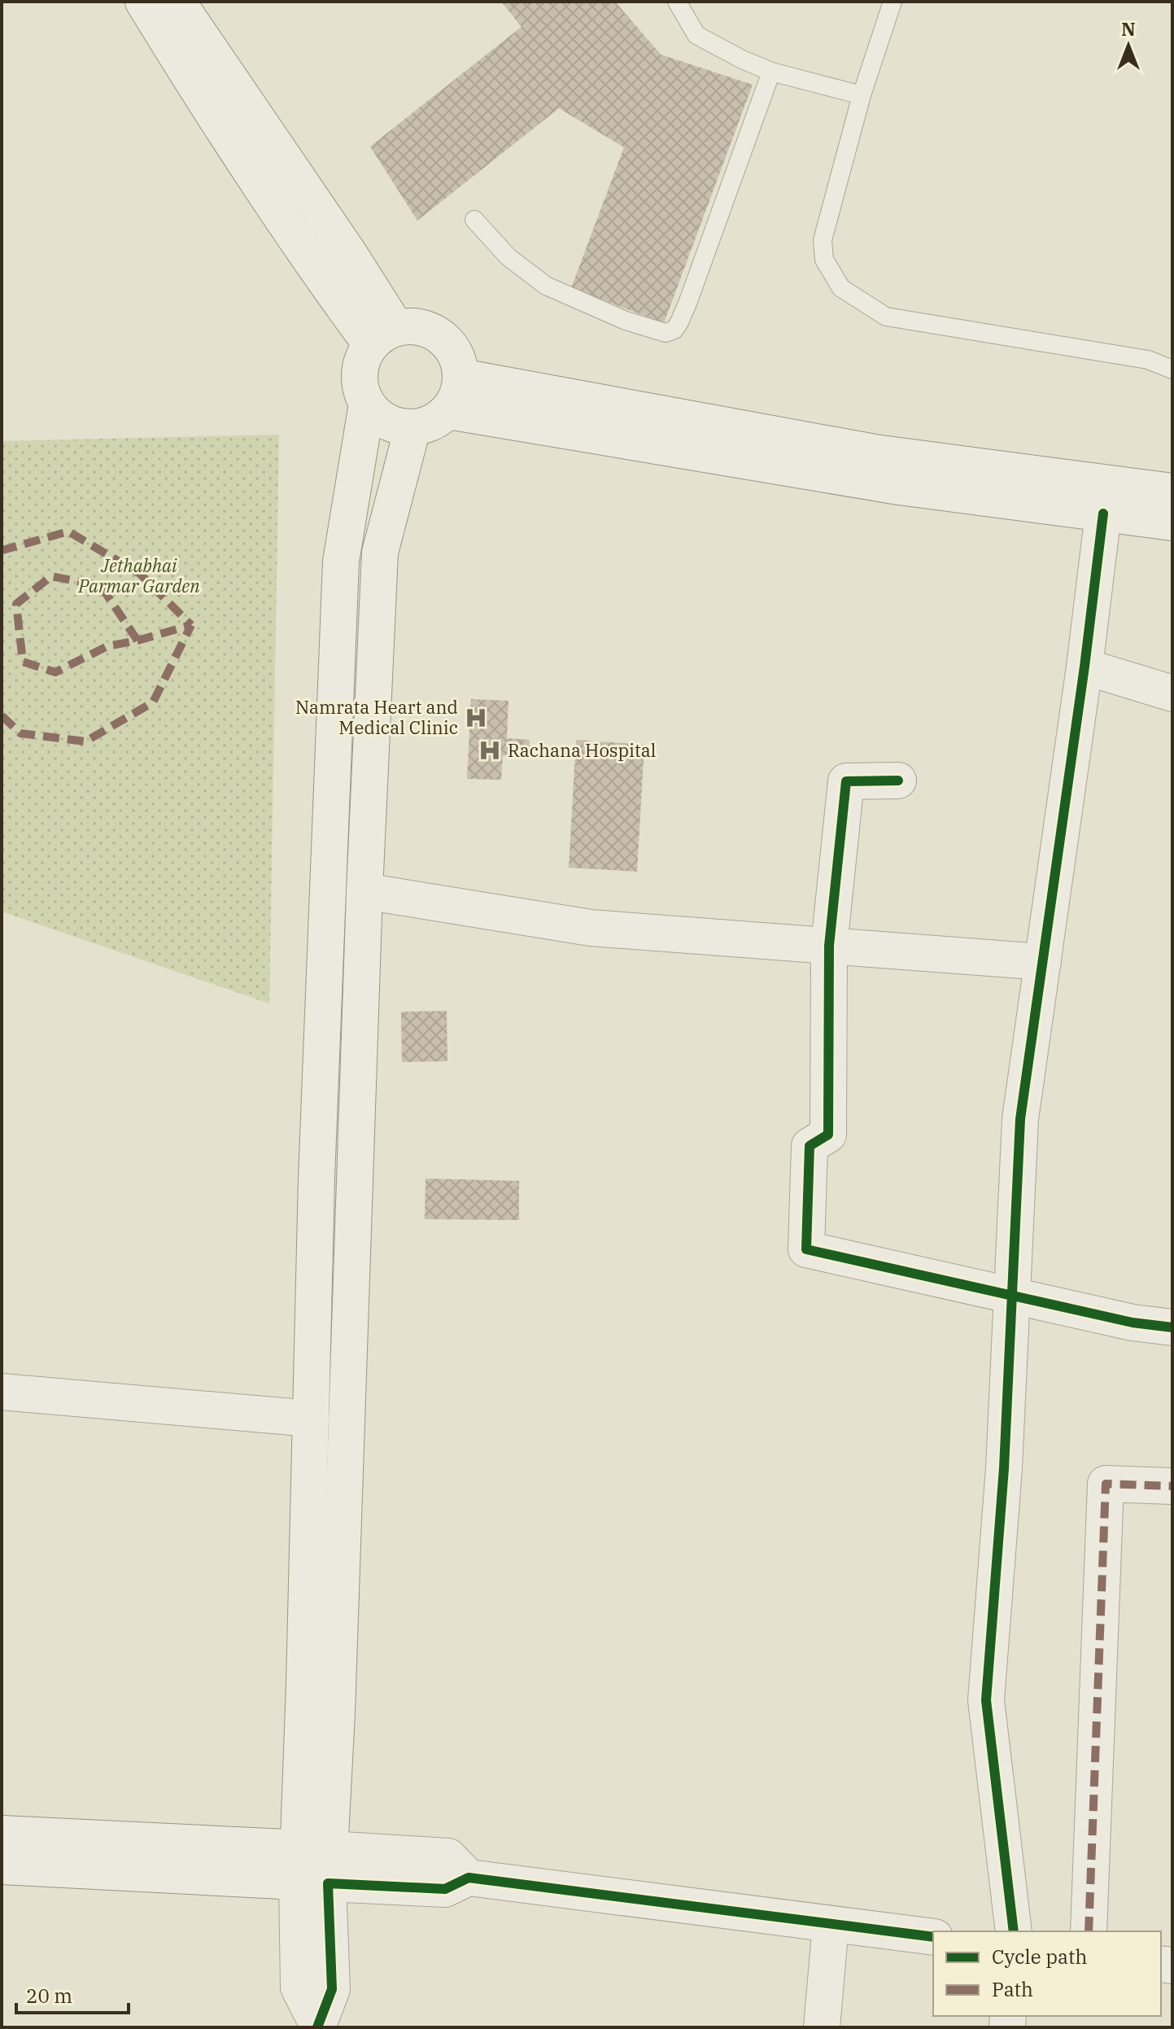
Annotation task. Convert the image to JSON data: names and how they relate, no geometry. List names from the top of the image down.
{
  "parks": ["Jethabhai Parmar Garden"],
  "places": {
    "hospital": ["Namrata Heart and Medical Clinic", "Rachana Hospital"]
  },
  "legend": ["Cycle path", "Path"],
  "scale_bar": "20 m",
  "north": "top"
}
